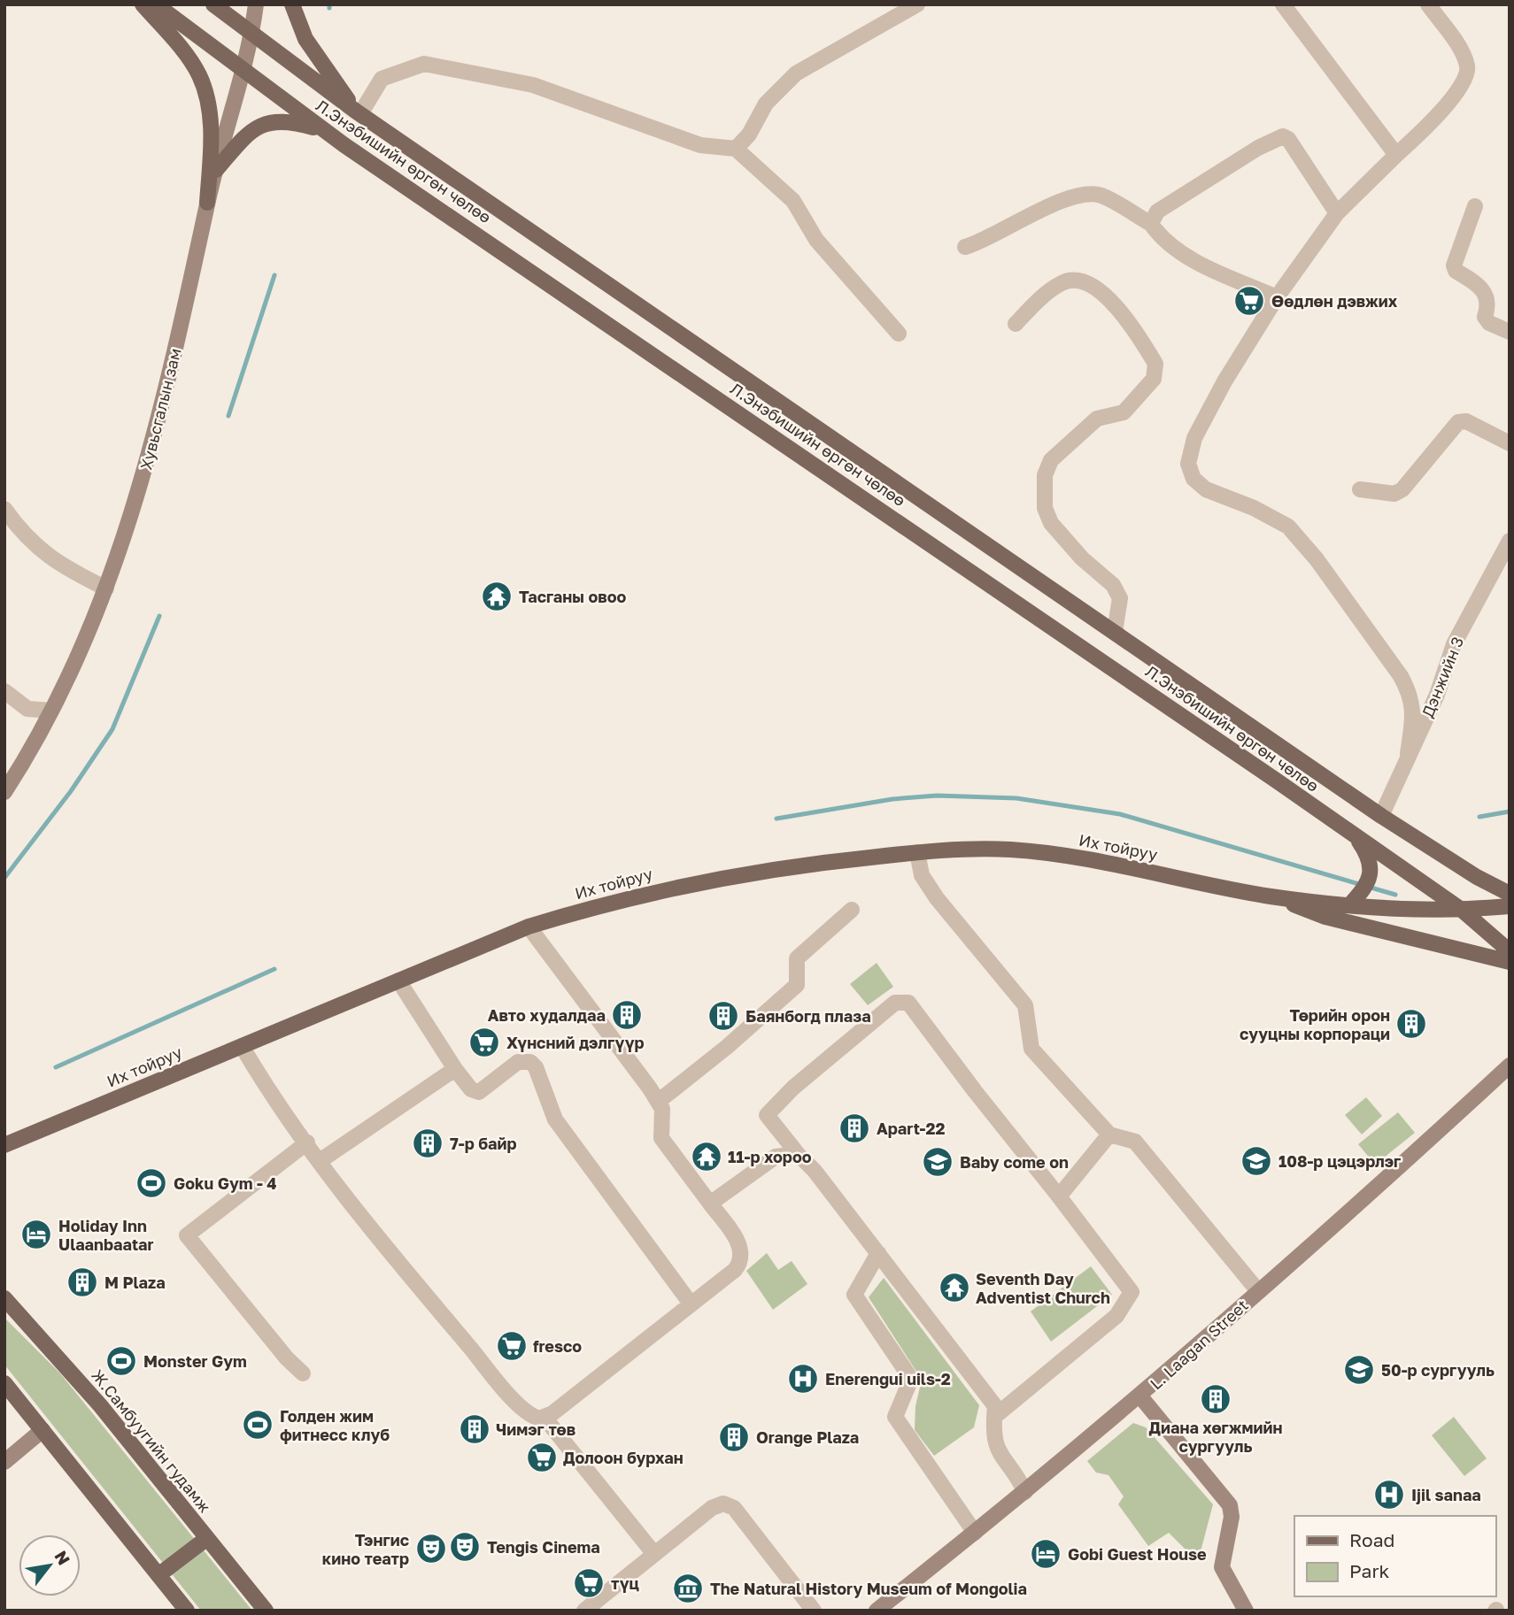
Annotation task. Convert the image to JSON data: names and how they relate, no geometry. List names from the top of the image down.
{
  "streets": {
    "main road": [
      "Л.Энэбишийн өргөн чөлөө",
      "Хувьсгалын зам",
      "Их тойруу",
      "L. Laagan Street",
      "Ж.Самбуугийн гудамж"
    ],
    "street": ["Дэнжийн 3"]
  },
  "crossings": [
    ["Л.Энэбишийн өргөн чөлөө", "Хувьсгалын зам"],
    ["Л.Энэбишийн өргөн чөлөө", "Дэнжийн 3"],
    ["Л.Энэбишийн өргөн чөлөө", "Их тойруу"]
  ],
  "places": {
    "supermarket": [
      "Өөдлөн дэвжих",
      "Хүнсний дэлгүүр",
      "fresco",
      "Долоон бурхан",
      "түц"
    ],
    "temple": ["Тасганы овоо", "11-р хороо", "Seventh Day Adventist Church"],
    "building": [
      "Авто худалдаа",
      "Баянбогд плаза",
      "Төрийн орон сууцны корпораци",
      "Apart-22",
      "7-р байр",
      "M Plaza",
      "Диана хөгжмийн сургууль",
      "Чимэг төв",
      "Orange Plaza"
    ],
    "school or university": ["108-р цэцэрлэг", "Baby come on", "50-р сургууль"],
    "sports": ["Goku Gym - 4", "Monster Gym", "Голден жим фитнесс клуб"],
    "hotel": ["Holiday Inn Ulaanbaatar", "Gobi Guest House"],
    "hospital": ["Enerengui uils-2", "Ijil sanaa"],
    "theatre": ["Tengis Cinema", "Тэнгис кино театр"],
    "museum": ["The Natural History Museum of Mongolia"]
  },
  "legend": ["Road", "Park"],
  "north": "top right"
}
